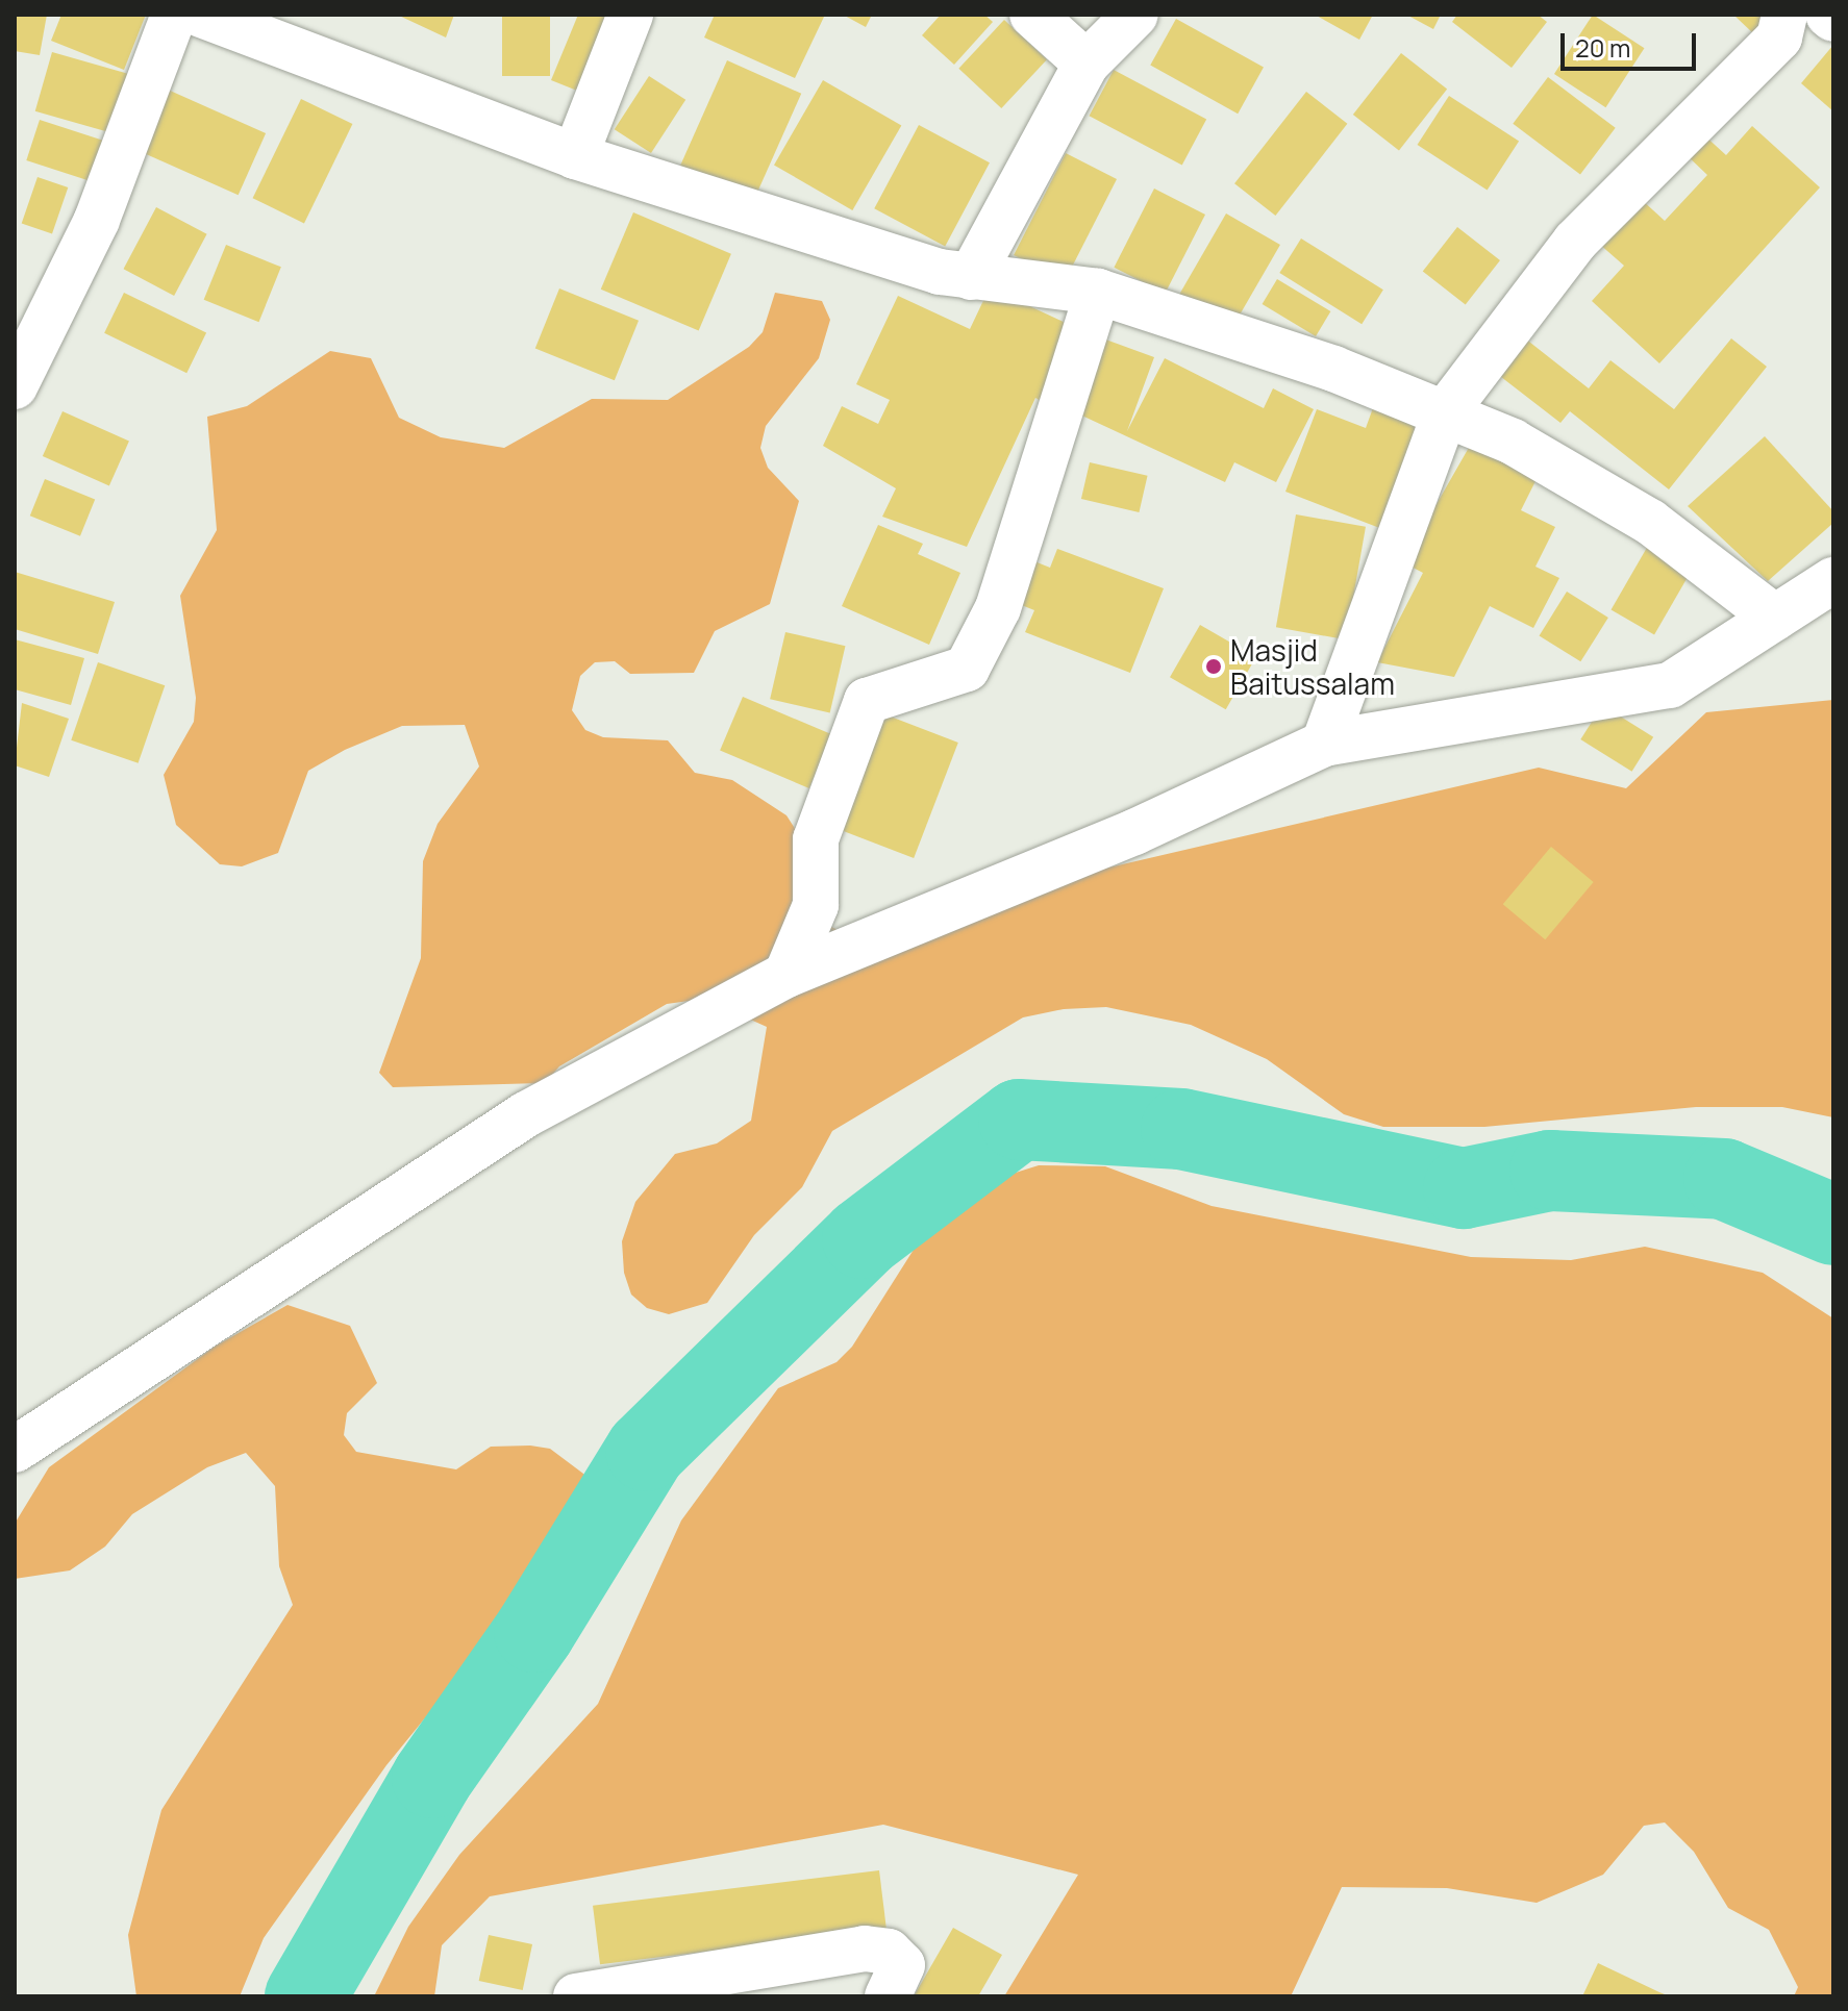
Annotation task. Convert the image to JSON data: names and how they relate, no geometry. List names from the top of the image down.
{
  "places": ["Masjid Baitussalam"],
  "scale_bar": "20 m"
}
